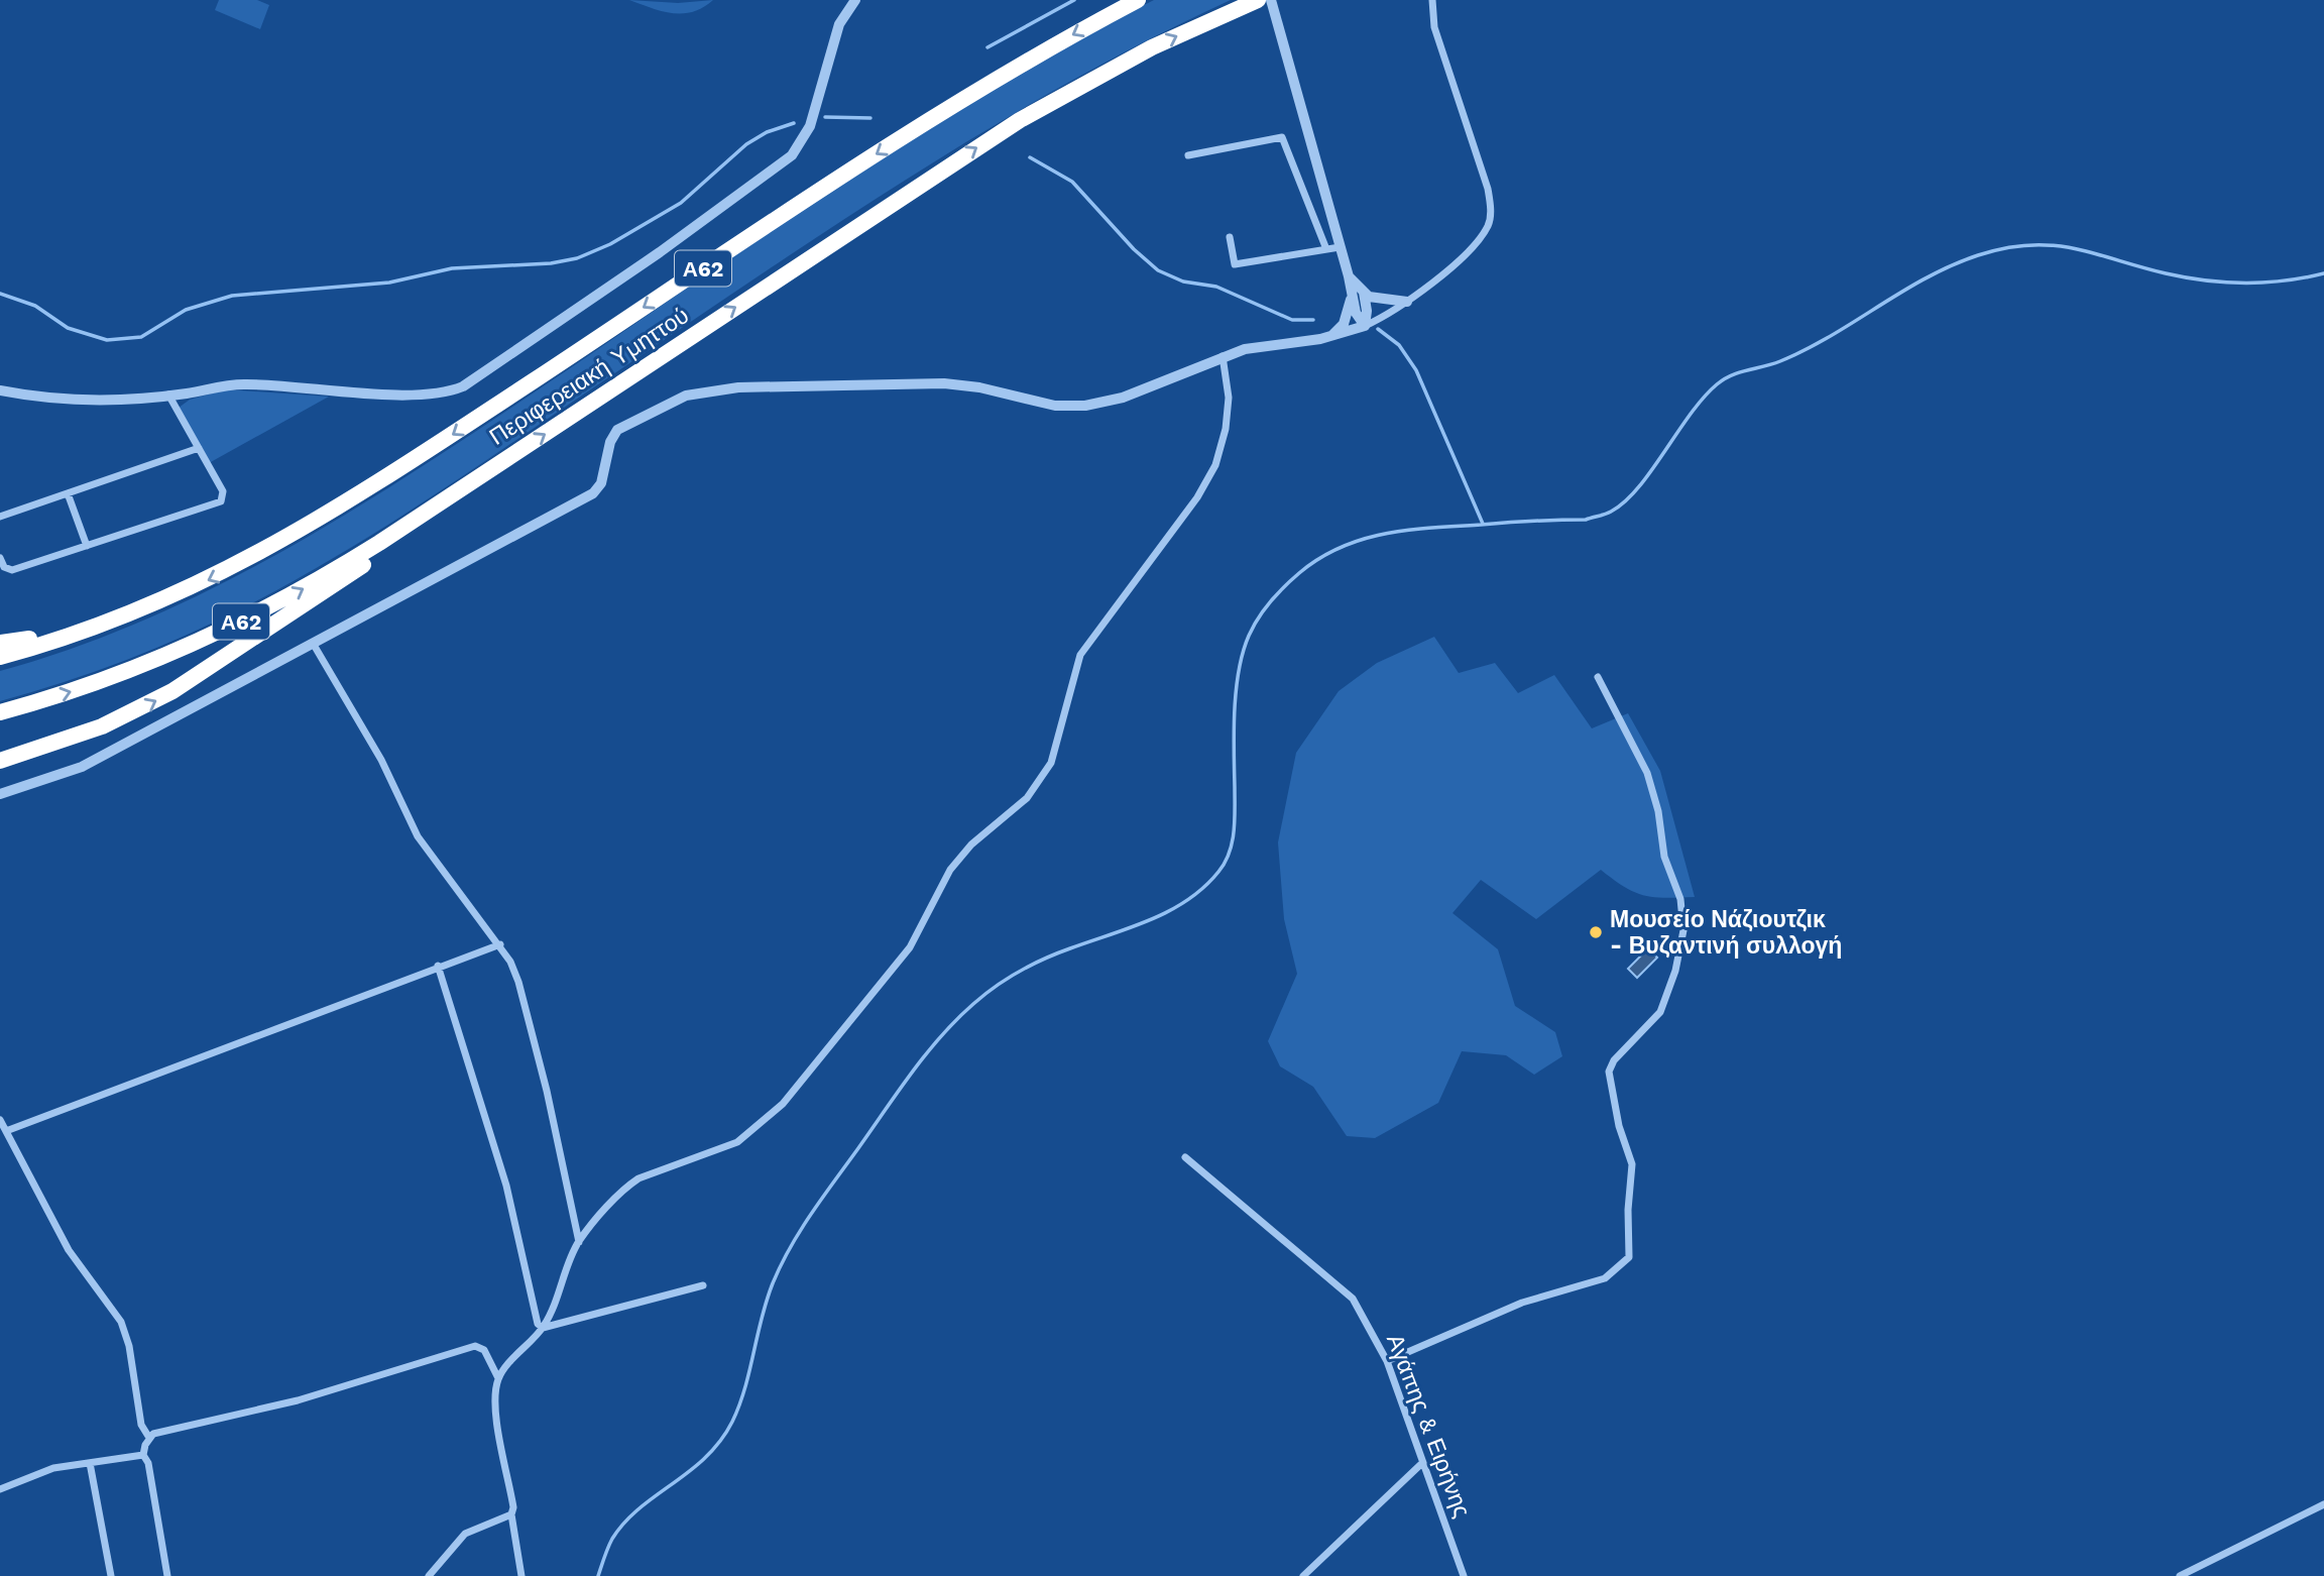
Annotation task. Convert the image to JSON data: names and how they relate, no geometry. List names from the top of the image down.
{
  "streets": {
    "highway": ["Α62", "Περιφερειακή Υμηττού"],
    "street": ["Αγάπης & Ειρήνης"]
  },
  "places": ["Μουσείο Νάζιουτζικ - Βυζαντινή συλλογή"]
}
